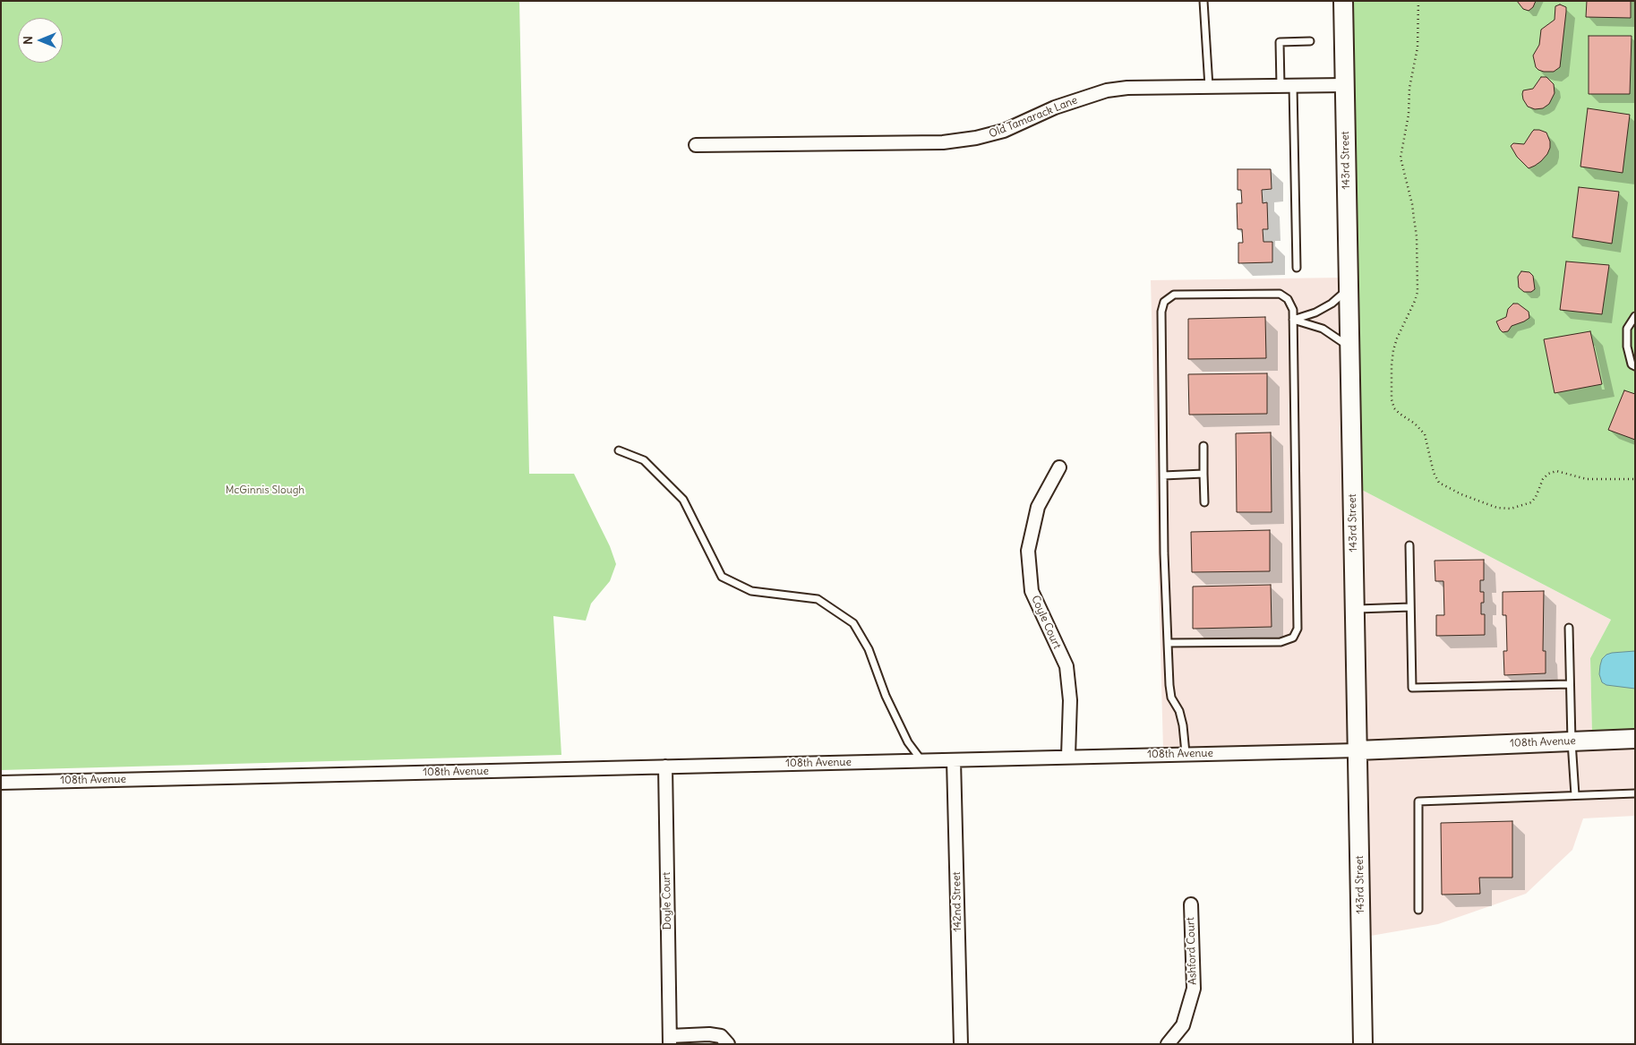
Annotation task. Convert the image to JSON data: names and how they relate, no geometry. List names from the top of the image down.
{
  "streets": {
    "main road": ["143rd Street", "108th Avenue"],
    "street": [
      "Old Tamarack Lane",
      "Coyle Court",
      "Doyle Court",
      "142nd Street",
      "Ashford Court"
    ]
  },
  "crossings": [
    ["Old Tamarack Lane", "143rd Street"],
    ["143rd Street", "108th Avenue"],
    ["Coyle Court", "108th Avenue"],
    ["108th Avenue", "Doyle Court"],
    ["108th Avenue", "142nd Street"]
  ],
  "parks": ["McGinnis Slough"],
  "north": "left"
}
